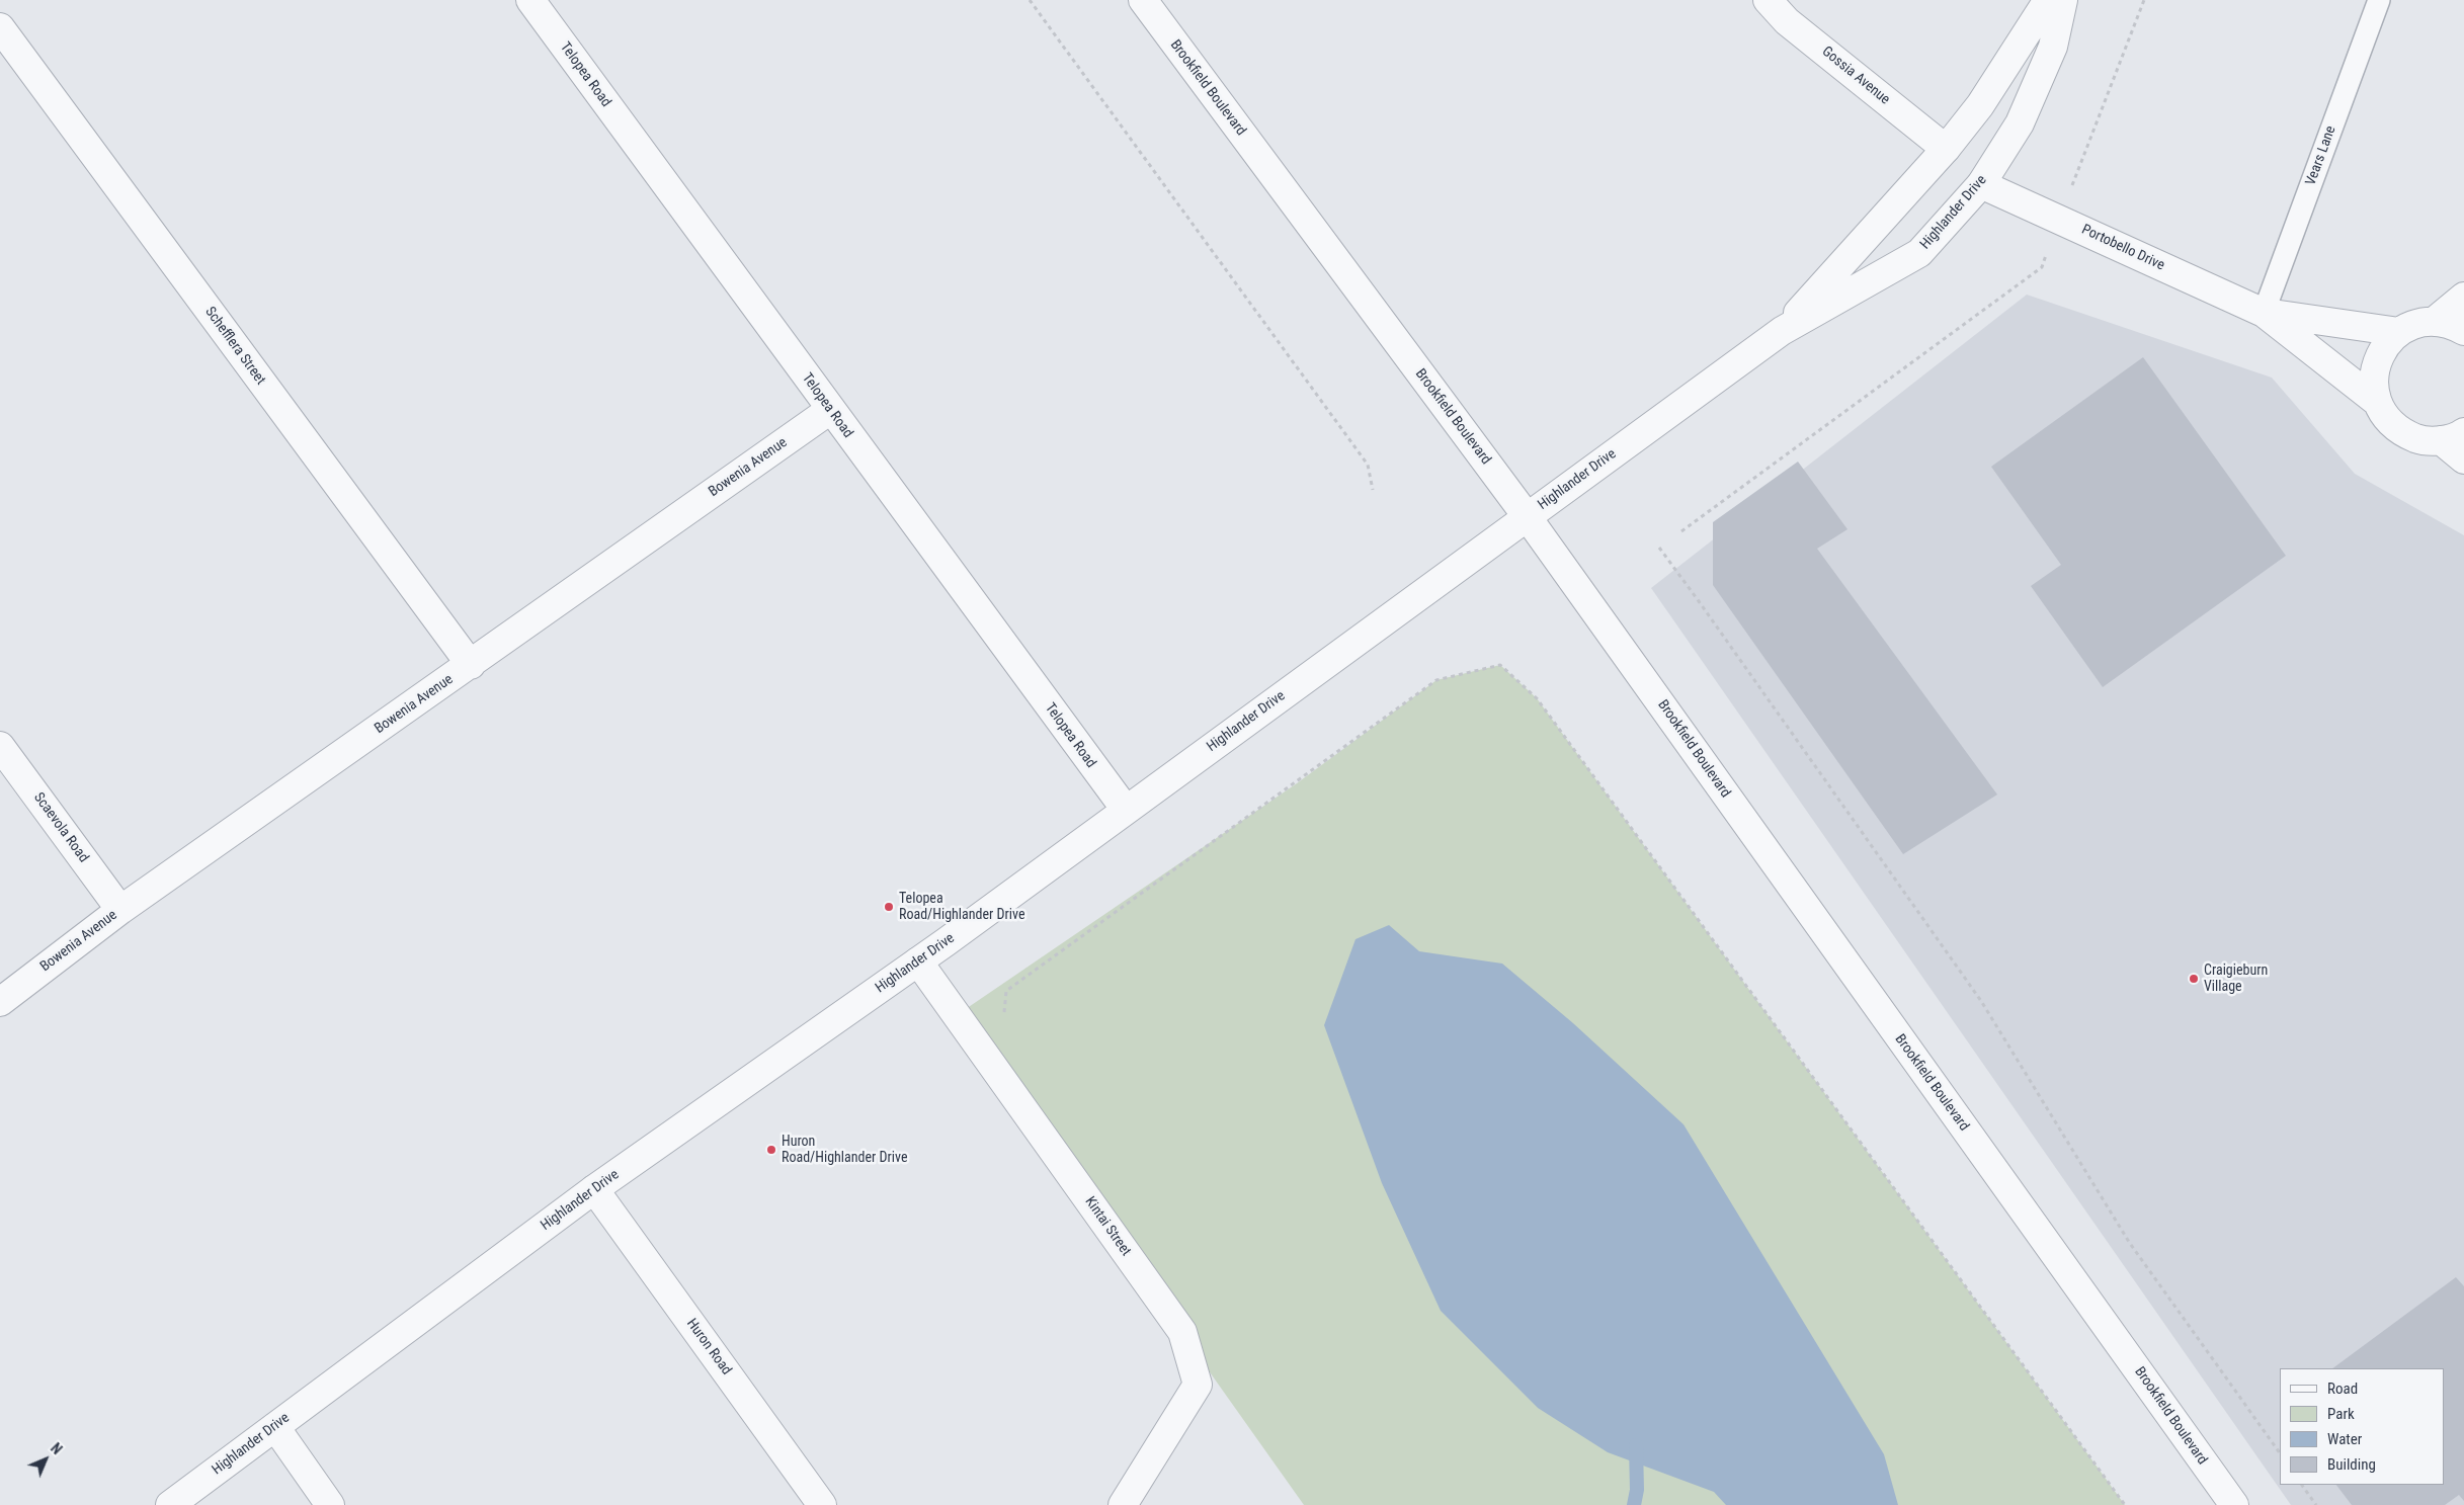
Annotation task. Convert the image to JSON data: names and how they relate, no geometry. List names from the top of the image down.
{
  "streets": {
    "street": [
      "Telopea Road",
      "Gossia Avenue",
      "Brookfield Boulevard",
      "Highlander Drive",
      "Portobello Drive",
      "Schefflera Street",
      "Bowenia Avenue",
      "Scaevola Road",
      "Kintai Street",
      "Huron Road"
    ],
    "lane": ["Vears Lane"]
  },
  "crossings": [
    ["Telopea Road", "Highlander Drive"],
    ["Telopea Road", "Bowenia Avenue"],
    ["Gossia Avenue", "Highlander Drive"],
    ["Brookfield Boulevard", "Highlander Drive"],
    ["Vears Lane", "Portobello Drive"],
    ["Highlander Drive", "Portobello Drive"],
    ["Highlander Drive", "Kintai Street"],
    ["Highlander Drive", "Huron Road"],
    ["Schefflera Street", "Bowenia Avenue"],
    ["Bowenia Avenue", "Scaevola Road"]
  ],
  "places": ["Telopea Road/Highlander Drive", "Craigieburn Village", "Huron Road/Highlander Drive"],
  "legend": [
    "Road",
    "Park",
    "Water",
    "Building"
  ],
  "north": "top right"
}
